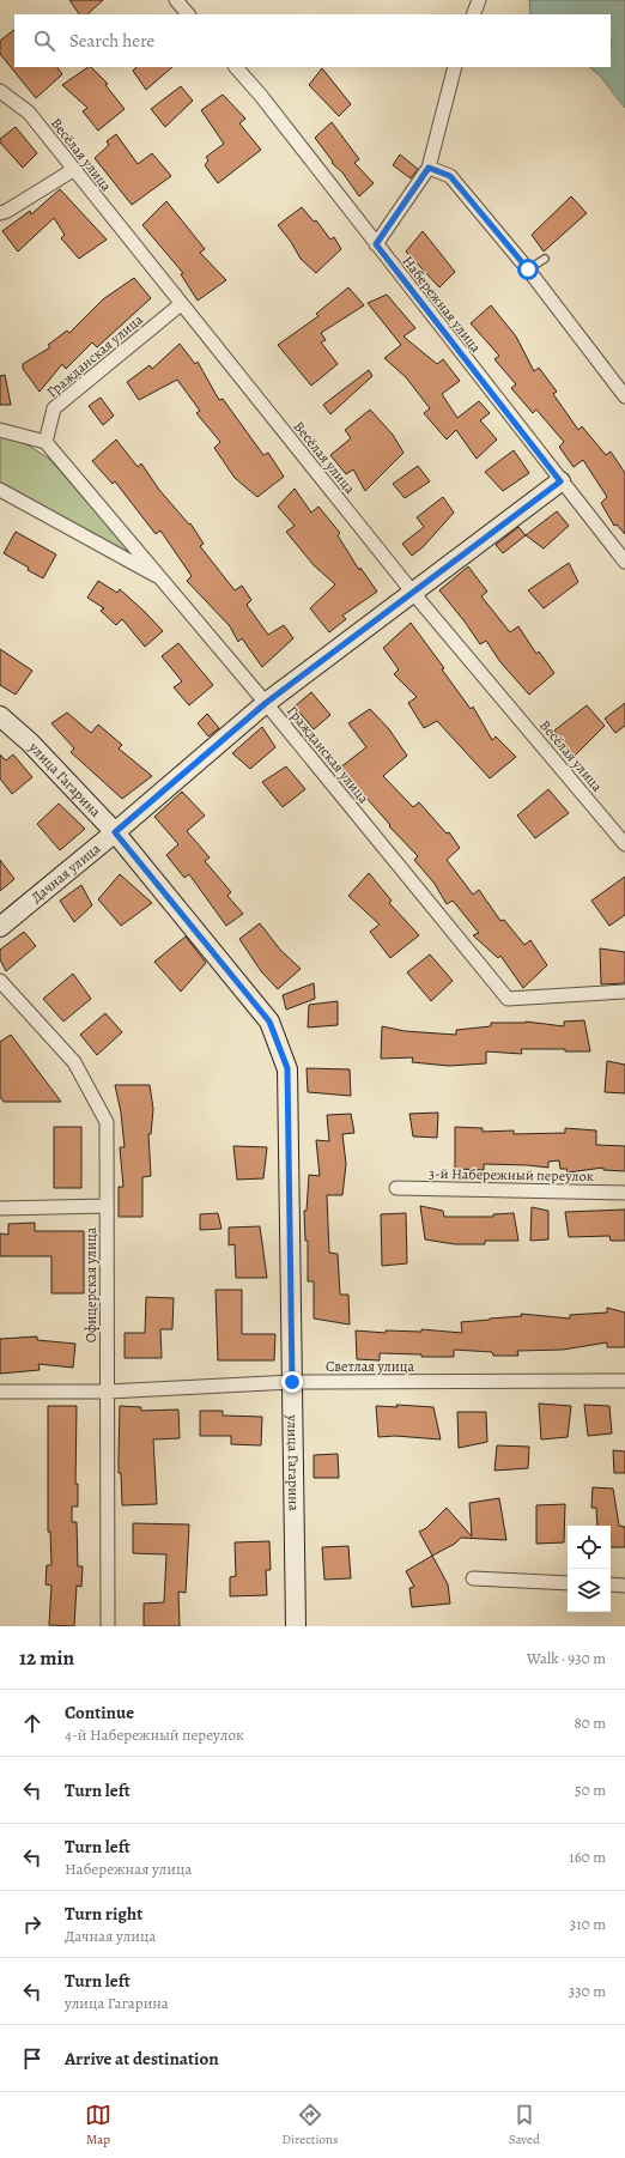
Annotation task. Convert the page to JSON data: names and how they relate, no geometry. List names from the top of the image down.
{
  "streets": {
    "main road": ["улица Гагарина", "Дачная улица"],
    "street": [
      "Весёлая улица",
      "Набережная улица",
      "Гражданская улица",
      "3-й Набережный переулок",
      "Офицерская улица",
      "Светлая улица"
    ]
  },
  "crossings": [
    ["Весёлая улица", "Гражданская улица"],
    ["Весёлая улица", "Дачная улица"],
    ["Набережная улица", "Дачная улица"],
    ["Гражданская улица", "Дачная улица"],
    ["улица Гагарина", "Дачная улица"],
    ["улица Гагарина", "Светлая улица"],
    ["Офицерская улица", "Светлая улица"]
  ],
  "page": {
    "search": "Search here",
    "heading": ["12 min", "Walk · 930 m"],
    "list": [
      ["Continue", "4-й Набережный переулок", "80 m"],
      ["Turn left", "50 m"],
      ["Turn left", "Набережная улица", "160 m"],
      ["Turn right", "Дачная улица", "310 m"],
      ["Turn left", "улица Гагарина", "330 m"],
      "Arrive at destination"
    ],
    "nav": ["Map", "Directions", "Saved"]
  }
}
